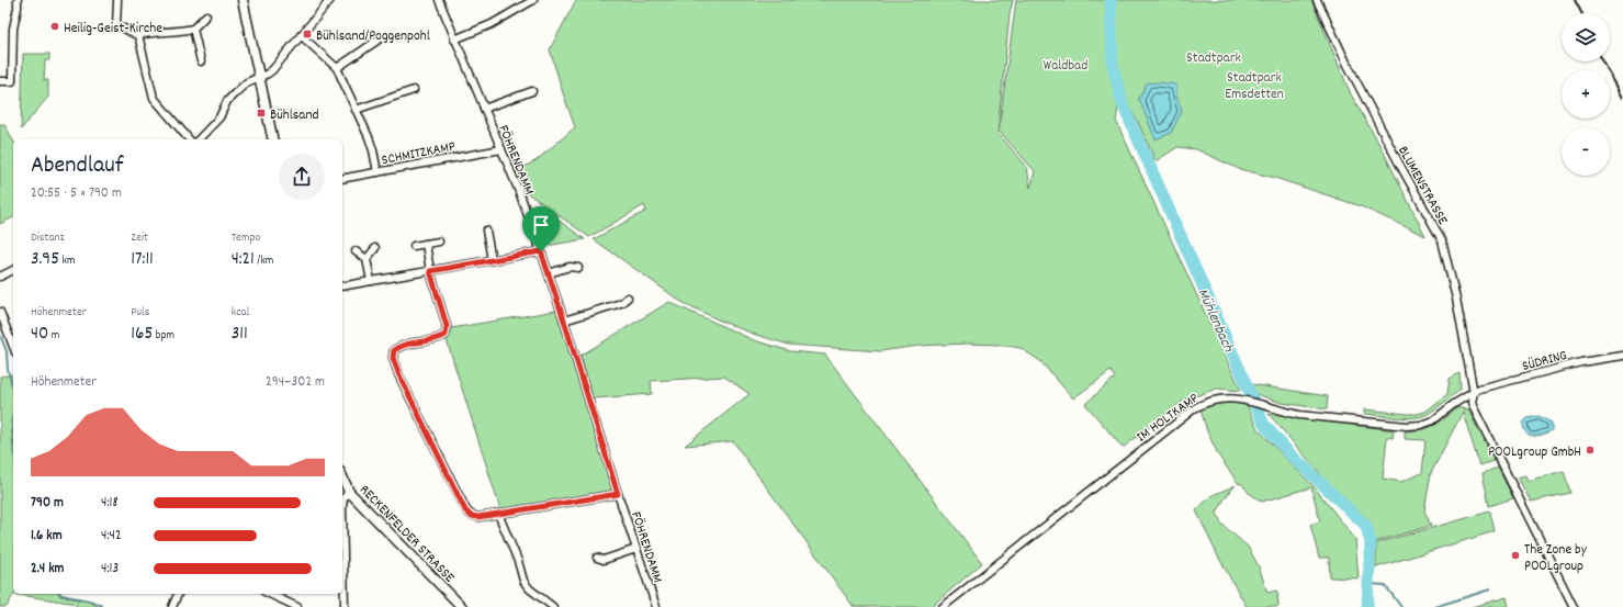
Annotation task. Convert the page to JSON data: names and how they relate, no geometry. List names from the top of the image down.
{
  "streets": {
    "street": [
      "SCHMITZKAMP",
      "FÖHRENDAMM",
      "BLUMENSTRASSE",
      "SÜDRING",
      "IM HOLTKAMP",
      "RECKENFELDER STRASSE"
    ]
  },
  "crossings": [
    ["SCHMITZKAMP", "FÖHRENDAMM"],
    ["BLUMENSTRASSE", "SÜDRING"],
    ["BLUMENSTRASSE", "IM HOLTKAMP"],
    ["SÜDRING", "IM HOLTKAMP"]
  ],
  "water": ["Mühlenbach"],
  "parks": ["Stadtpark", "Waldbad", "Stadtpark Emsdetten"],
  "places": {
    "other": ["Heilig-Geist-Kirche", "POOLgroup GmbH", "The Zone by POOLgroup"],
    "transit": ["Bühlsand/Poggenpohl", "Bühlsand"]
  },
  "page": {
    "map_buttons": ["+", "−"],
    "heading": ["Abendlauf", "20:55 · 5 × 790 m"],
    "stats": [
      ["Distanz", "3.95 km"],
      ["Zeit", "17:11"],
      ["Tempo", "4:21 /km"],
      ["Höhenmeter", "40 m"],
      ["Puls", "165 bpm"],
      ["kcal", "311"]
    ],
    "chart": ["Höhenmeter", "294–302 m"],
    "list": [
      {
        "name": "790 m",
        "note": "4:18"
      },
      {
        "name": "1.6 km",
        "note": "4:42"
      },
      {
        "name": "2.4 km",
        "note": "4:13"
      }
    ]
  }
}
